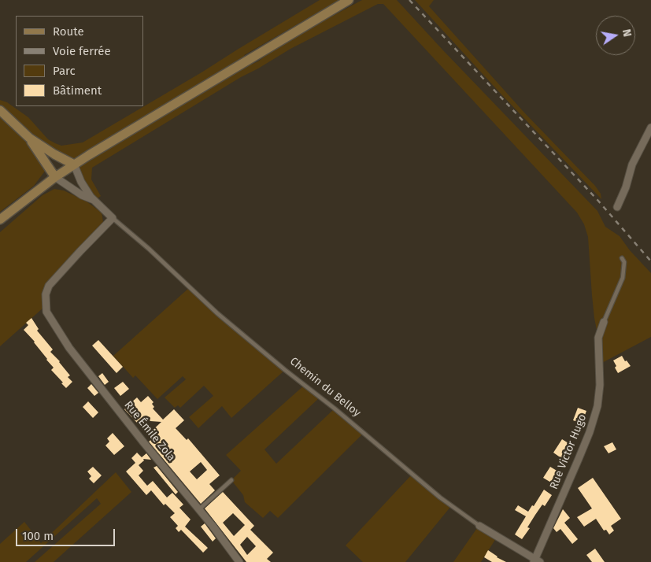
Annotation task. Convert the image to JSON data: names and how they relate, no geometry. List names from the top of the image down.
{
  "streets": {
    "street": ["Chemin du Belloy", "Rue Émile Zola", "Rue Victor Hugo"]
  },
  "crossings": [
    ["Chemin du Belloy", "Rue Émile Zola"],
    ["Chemin du Belloy", "Rue Victor Hugo"]
  ],
  "legend": [
    "Route",
    "Voie ferrée",
    "Parc",
    "Bâtiment"
  ],
  "scale_bar": "100 m",
  "north": "right"
}
